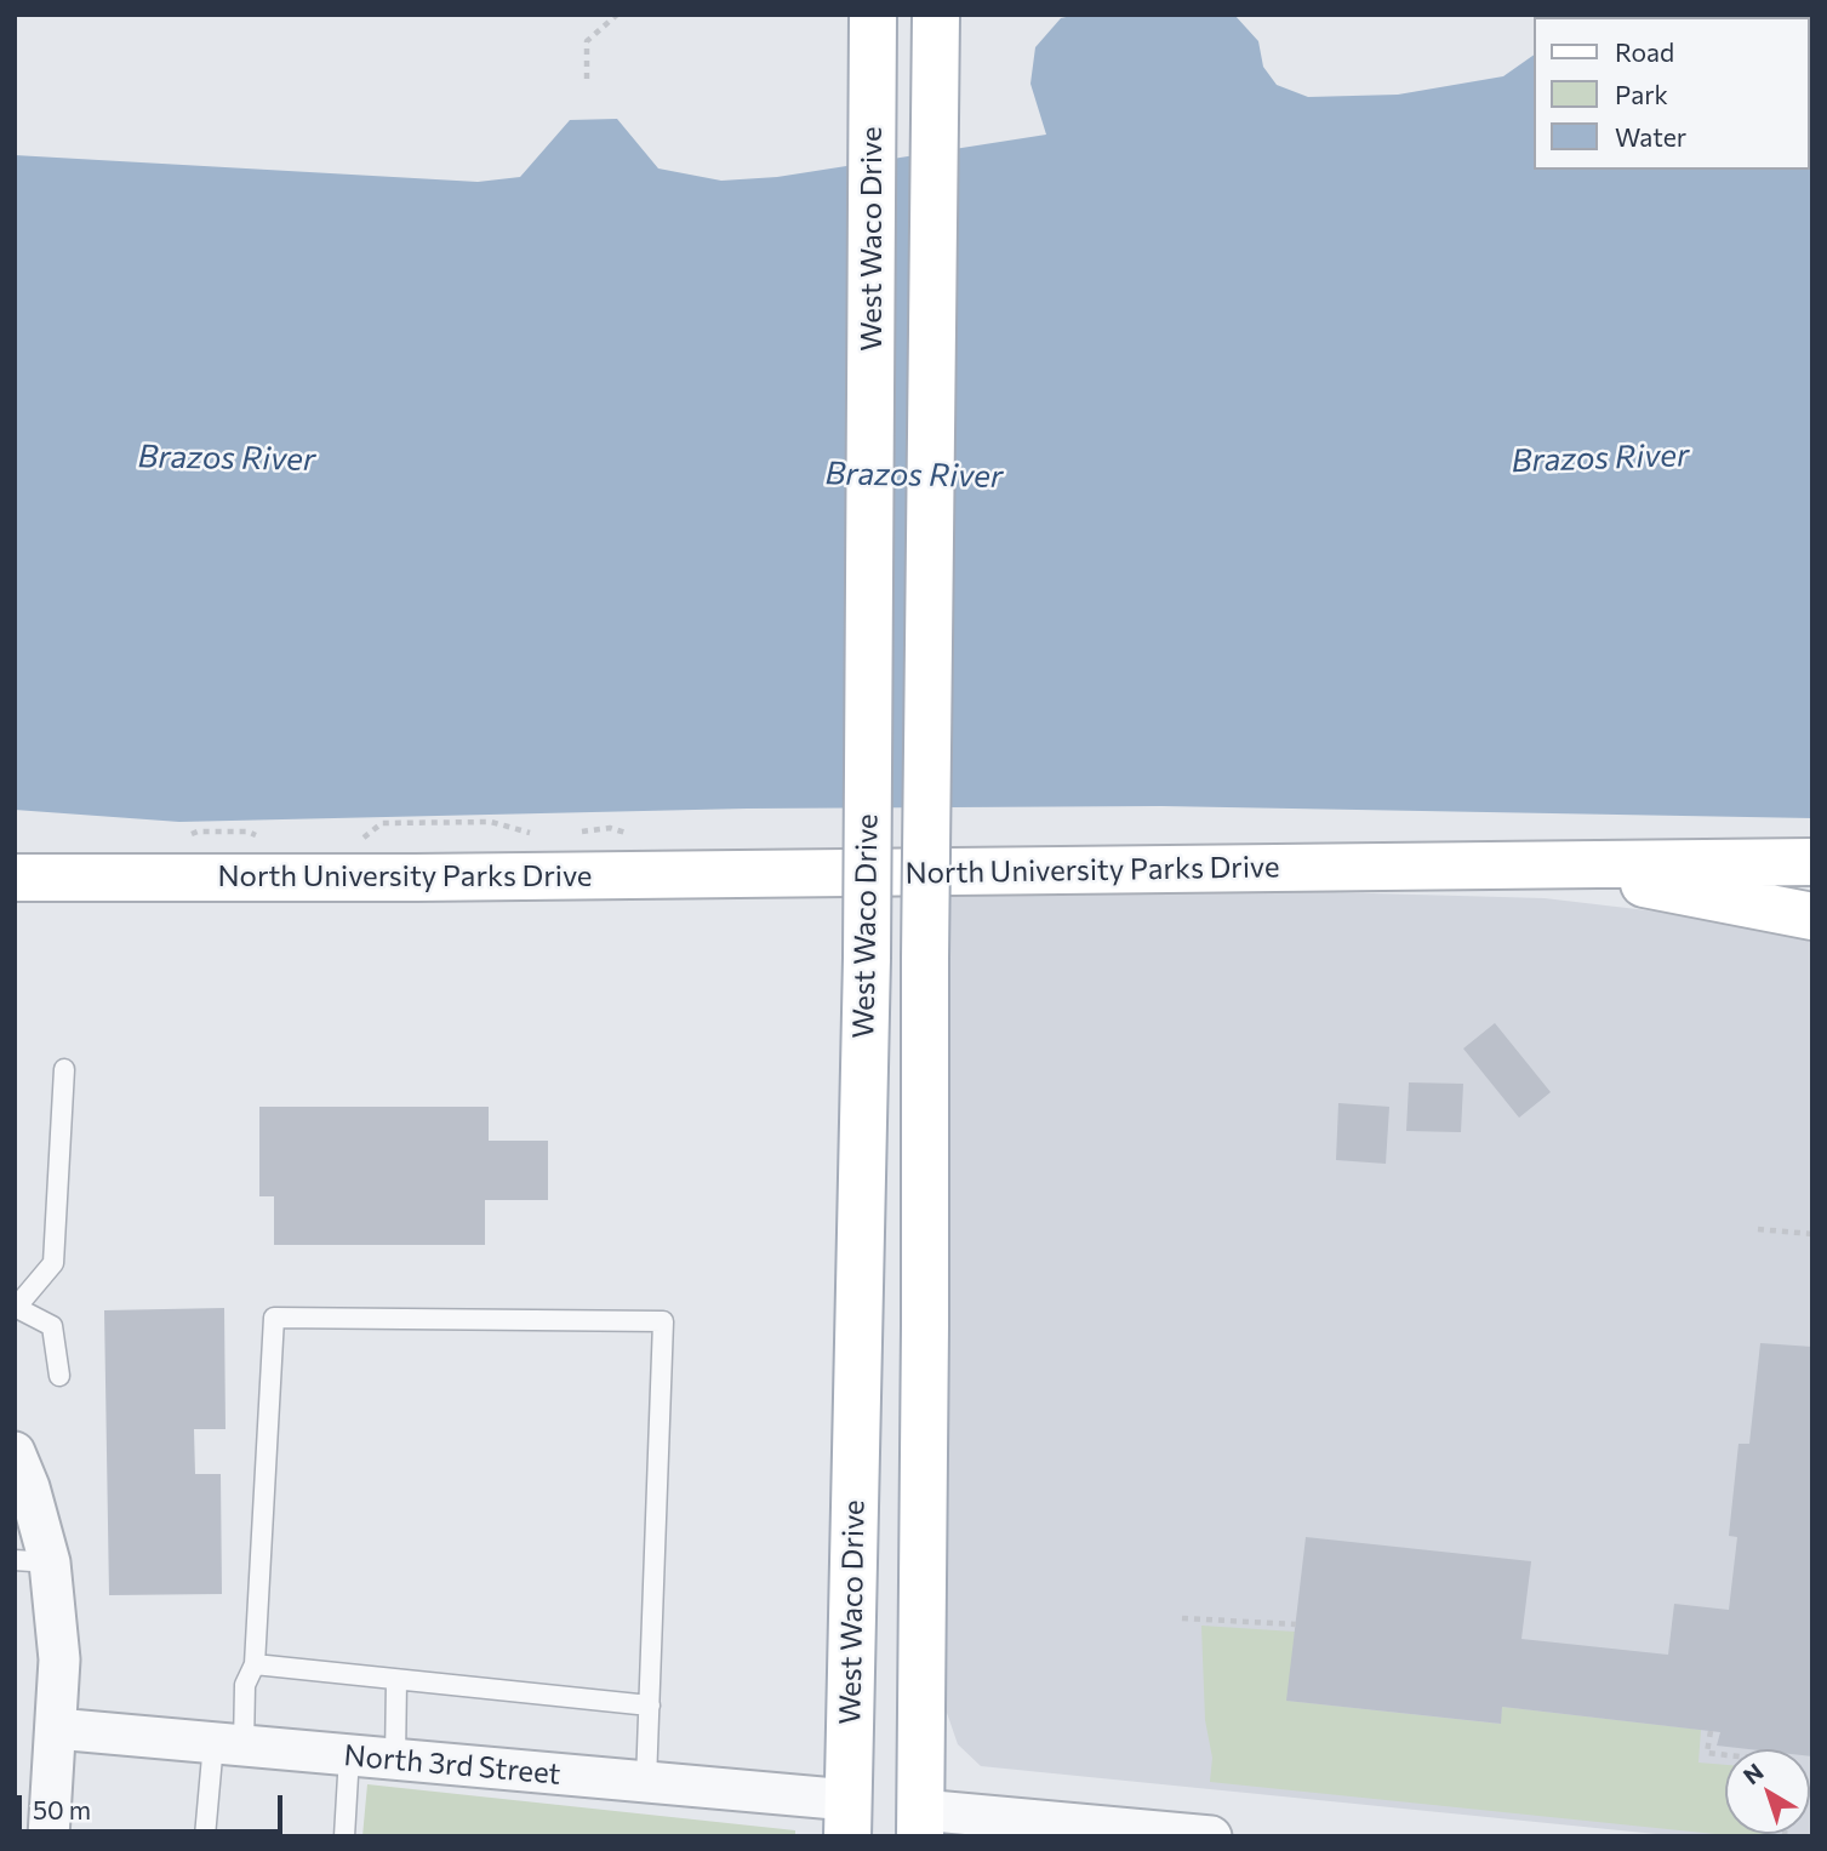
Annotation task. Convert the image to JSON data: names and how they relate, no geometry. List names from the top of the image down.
{
  "streets": {
    "main road": ["West Waco Drive", "North University Parks Drive"],
    "street": ["North 3rd Street"]
  },
  "crossings": [
    ["West Waco Drive", "North 3rd Street"]
  ],
  "water": ["Brazos River"],
  "legend": ["Road", "Park", "Water"],
  "scale_bar": "50 m",
  "north": "top left"
}
